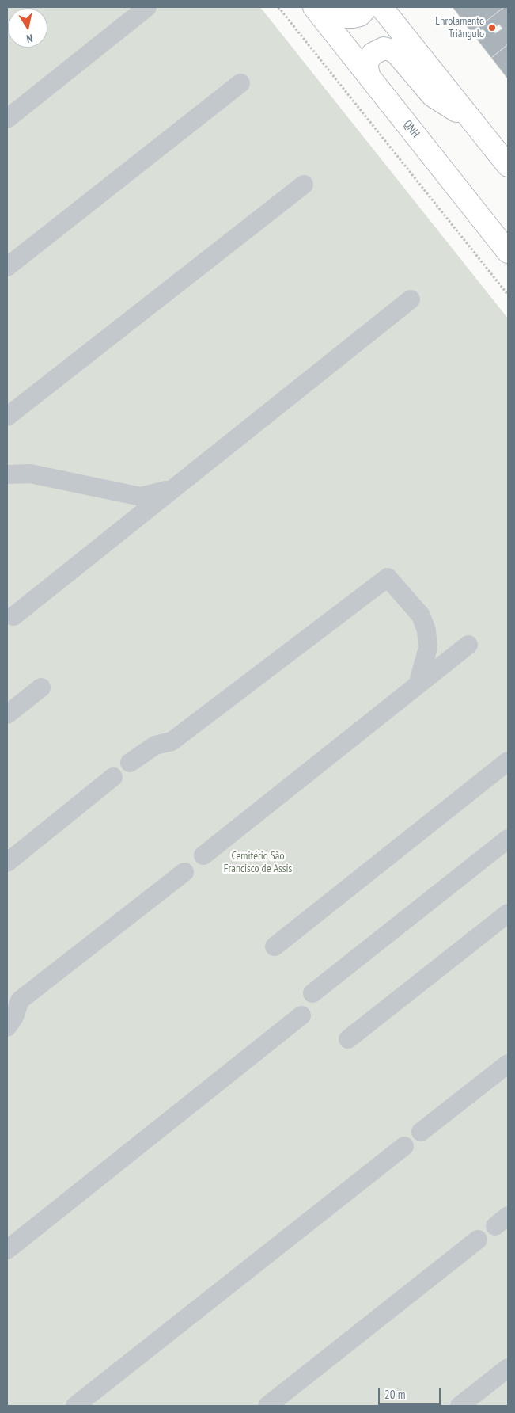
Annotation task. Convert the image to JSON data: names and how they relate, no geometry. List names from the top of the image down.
{
  "streets": {
    "street": ["QNH"]
  },
  "parks": ["Cemitério São Francisco de Assis"],
  "places": ["Enrolamento Triângulo"],
  "scale_bar": "20 m",
  "north": "bottom"
}
